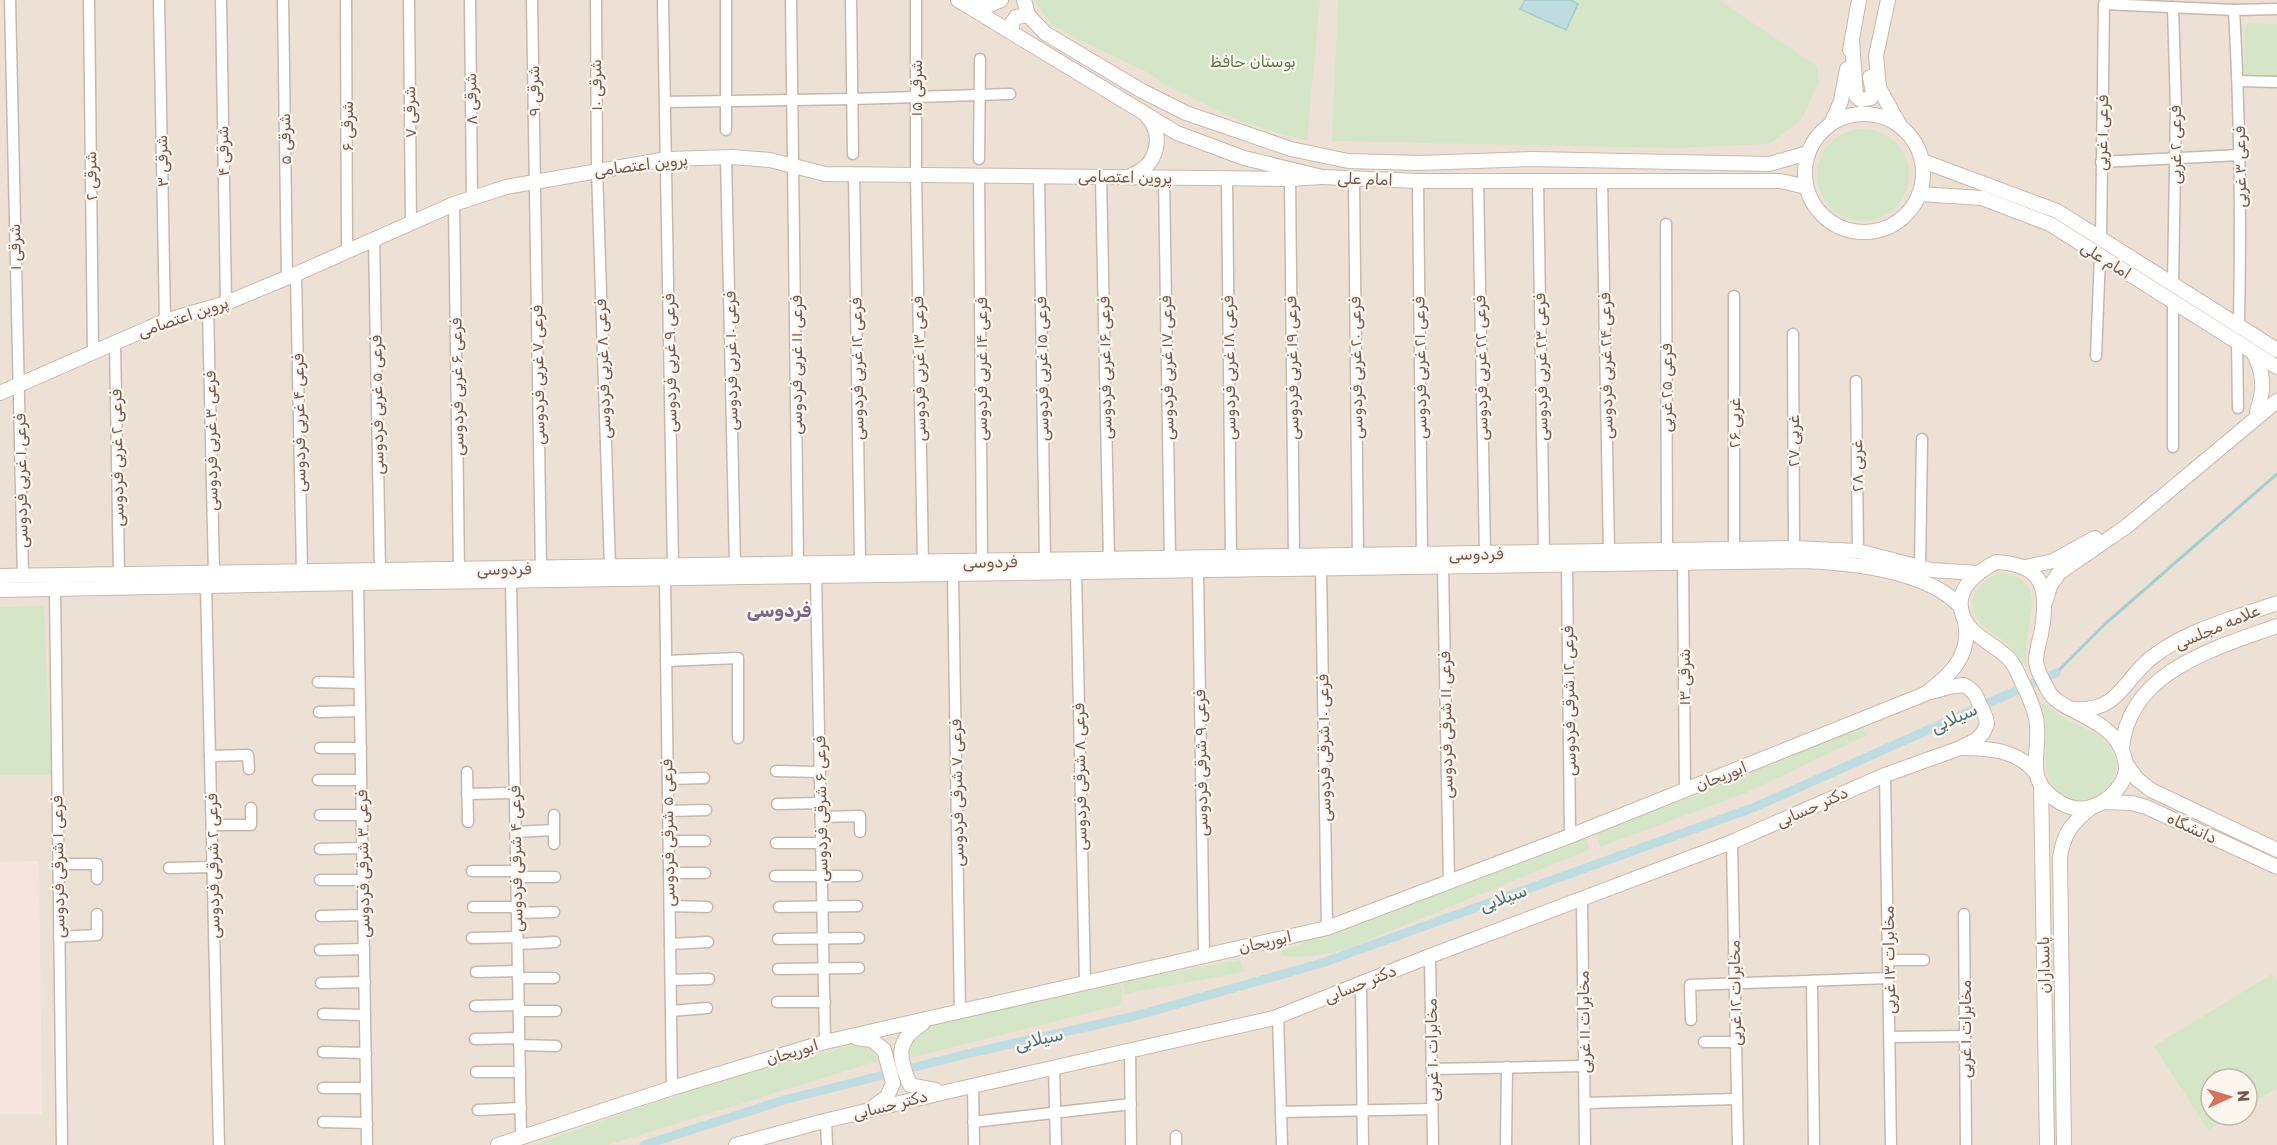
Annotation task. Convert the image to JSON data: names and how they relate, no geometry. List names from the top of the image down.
{
  "streets": {
    "main road": [
      "پروین اعتصامی",
      "امام علی",
      "فردوسی",
      "علامه مجلسی",
      "ابوریحان",
      "دکتر حسابی",
      "دانشگاه",
      "پاسداران"
    ],
    "street": [
      "شرقی ۱۰",
      "۱۵ شرقی",
      "شرقی ۹",
      "۸ شرقی",
      "۷ شرقی",
      "۶ شرقی",
      "فرعی ۱ غربی",
      "۵ شرقی",
      "فرعی ۲ غربی",
      "۴ شرقی",
      "۳ شرقی",
      "فرعی ۳ غربی",
      "۲ شرقی",
      "۱ شرقی",
      "فرعی ۱۰ غربی فردوسی",
      "فرعی ۹ غربی فردوسی",
      "فرعی ۱۱ غربی فردوسی",
      "فرعی ۲۴ غربی فردوسی",
      "فرعی ۲۳ غربی فردوسی",
      "فرعی ۱۶ غربی فردوسی",
      "فرعی ۱۷ غربی فردوسی",
      "فرعی ۱۸ غربی فردوسی",
      "فرعی ۱۹ غربی فردوسی",
      "فرعی ۲۰ غربی فردوسی",
      "فرعی ۲۱ غربی فردوسی",
      "فرعی ۲۲ غربی فردوسی",
      "فرعی ۸ غربی فردوسی",
      "فرعی ۱۲ غربی فردوسی",
      "فرعی ۱۳ غربی فردوسی",
      "فرعی ۱۴ غربی فردوسی",
      "فرعی ۱۵ غربی فردوسی",
      "فرعی ۷ غربی فردوسی",
      "فرعی ۶ غربی فردوسی",
      "فرعی ۲۵ غربی",
      "فرعی ۵ غربی فردوسی",
      "فرعی ۴ غربی فردوسی",
      "۲۶ غربی",
      "فرعی ۳ غربی فردوسی",
      "۲۷ غربی",
      "فرعی ۲ غربی فردوسی",
      "۲۸ غربی",
      "فرعی ۱ غربی فردوسی",
      "۱۳ شرقی",
      "فرعی ۱۲ شرقی فردوسی",
      "فرعی ۱۱ شرقی فردوسی",
      "فرعی ۱۰ شرقی فردوسی",
      "فرعی ۹ شرقی فردوسی",
      "فرعی ۸ شرقی فردوسی",
      "فرعی ۷ شرقی فردوسی",
      "فرعی ۶ شرقی فردوسی",
      "فرعی ۵ شرقی فردوسی",
      "فرعی ۴ شرقی فردوسی",
      "فرعی ۳ شرقی فردوسی",
      "فرعی ۲ شرقی فردوسی",
      "فرعی ۱ شرقی فردوسی",
      "مخابرات ۱۳ غربی",
      "مخابرات ۱۲ غربی",
      "مخابرات ۱۱ غربی",
      "مخابرات ۱ غربی",
      "مخابرات ۱۰ غربی"
    ]
  },
  "crossings": [
    ["شرقی ۱۰", "پروین اعتصامی"],
    ["شرقی ۱۰", "فرعی ۸ غربی فردوسی"],
    ["۱۵ شرقی", "پروین اعتصامی"],
    ["۱۵ شرقی", "فرعی ۱۳ غربی فردوسی"],
    ["شرقی ۹", "پروین اعتصامی"],
    ["شرقی ۹", "فرعی ۷ غربی فردوسی"],
    ["۸ شرقی", "پروین اعتصامی"],
    ["۷ شرقی", "پروین اعتصامی"],
    ["۶ شرقی", "پروین اعتصامی"],
    ["فرعی ۱ غربی", "فرعی ۲ غربی"],
    ["فرعی ۱ غربی", "امام علی"],
    ["۵ شرقی", "پروین اعتصامی"],
    ["۵ شرقی", "فرعی ۴ غربی فردوسی"],
    ["فرعی ۲ غربی", "امام علی"],
    ["۴ شرقی", "پروین اعتصامی"],
    ["۳ شرقی", "پروین اعتصامی"],
    ["پروین اعتصامی", "۲ شرقی"],
    ["پروین اعتصامی", "امام علی"],
    ["پروین اعتصامی", "۱ شرقی"],
    ["پروین اعتصامی", "فرعی ۱۰ غربی فردوسی"],
    ["پروین اعتصامی", "فرعی ۹ غربی فردوسی"],
    ["پروین اعتصامی", "فرعی ۱۱ غربی فردوسی"],
    ["پروین اعتصامی", "فرعی ۱۶ غربی فردوسی"],
    ["پروین اعتصامی", "فرعی ۱۷ غربی فردوسی"],
    ["پروین اعتصامی", "فرعی ۱۸ غربی فردوسی"],
    ["پروین اعتصامی", "فرعی ۱۹ غربی فردوسی"],
    ["پروین اعتصامی", "فرعی ۸ غربی فردوسی"],
    ["پروین اعتصامی", "فرعی ۱۲ غربی فردوسی"],
    ["پروین اعتصامی", "فرعی ۱۳ غربی فردوسی"],
    ["پروین اعتصامی", "فرعی ۱۴ غربی فردوسی"],
    ["پروین اعتصامی", "فرعی ۱۵ غربی فردوسی"],
    ["پروین اعتصامی", "فرعی ۷ غربی فردوسی"],
    ["پروین اعتصامی", "فرعی ۶ غربی فردوسی"],
    ["پروین اعتصامی", "فرعی ۵ غربی فردوسی"],
    ["پروین اعتصامی", "فرعی ۴ غربی فردوسی"],
    ["پروین اعتصامی", "فرعی ۳ غربی فردوسی"],
    ["پروین اعتصامی", "فرعی ۲ غربی فردوسی"],
    ["پروین اعتصامی", "فرعی ۱ غربی فردوسی"],
    ["فرعی ۳ غربی", "امام علی"],
    ["امام علی", "فرعی ۲۴ غربی فردوسی"],
    ["امام علی", "فرعی ۲۳ غربی فردوسی"],
    ["امام علی", "فرعی ۲۰ غربی فردوسی"],
    ["امام علی", "فرعی ۲۱ غربی فردوسی"],
    ["امام علی", "فرعی ۲۲ غربی فردوسی"],
    ["۱ شرقی", "فرعی ۱ غربی فردوسی"],
    ["فرعی ۱۰ غربی فردوسی", "فردوسی"],
    ["فرعی ۹ غربی فردوسی", "فردوسی"],
    ["فرعی ۱۱ غربی فردوسی", "فردوسی"],
    ["فرعی ۲۴ غربی فردوسی", "فردوسی"],
    ["فرعی ۲۳ غربی فردوسی", "فردوسی"],
    ["فرعی ۱۶ غربی فردوسی", "فردوسی"],
    ["فرعی ۱۷ غربی فردوسی", "فردوسی"],
    ["فرعی ۱۸ غربی فردوسی", "فردوسی"],
    ["فرعی ۱۹ غربی فردوسی", "فردوسی"],
    ["فرعی ۲۰ غربی فردوسی", "فردوسی"],
    ["فرعی ۲۱ غربی فردوسی", "فردوسی"],
    ["فرعی ۲۲ غربی فردوسی", "فردوسی"],
    ["فرعی ۸ غربی فردوسی", "فردوسی"],
    ["فرعی ۱۲ غربی فردوسی", "فردوسی"],
    ["فرعی ۱۳ غربی فردوسی", "فردوسی"],
    ["فرعی ۱۴ غربی فردوسی", "فردوسی"],
    ["فرعی ۱۵ غربی فردوسی", "فردوسی"],
    ["فرعی ۷ غربی فردوسی", "فردوسی"],
    ["فرعی ۶ غربی فردوسی", "فردوسی"],
    ["فرعی ۲۵ غربی", "فردوسی"],
    ["فرعی ۵ غربی فردوسی", "فردوسی"],
    ["فرعی ۴ غربی فردوسی", "فردوسی"],
    ["۲۶ غربی", "فردوسی"],
    ["فرعی ۳ غربی فردوسی", "فردوسی"],
    ["۲۷ غربی", "فردوسی"],
    ["فرعی ۲ غربی فردوسی", "فردوسی"],
    ["۲۸ غربی", "فردوسی"],
    ["فرعی ۱ غربی فردوسی", "فردوسی"],
    ["فردوسی", "۱۳ شرقی"],
    ["فردوسی", "فرعی ۱۲ شرقی فردوسی"],
    ["فردوسی", "فرعی ۱۱ شرقی فردوسی"],
    ["فردوسی", "فرعی ۱۰ شرقی فردوسی"],
    ["فردوسی", "فرعی ۹ شرقی فردوسی"],
    ["فردوسی", "فرعی ۸ شرقی فردوسی"],
    ["فردوسی", "فرعی ۷ شرقی فردوسی"],
    ["فردوسی", "فرعی ۶ شرقی فردوسی"],
    ["فردوسی", "فرعی ۵ شرقی فردوسی"],
    ["فردوسی", "فرعی ۴ شرقی فردوسی"],
    ["فردوسی", "فرعی ۳ شرقی فردوسی"],
    ["فردوسی", "فرعی ۲ شرقی فردوسی"],
    ["فردوسی", "فرعی ۱ شرقی فردوسی"],
    ["۱۳ شرقی", "ابوریحان"],
    ["فرعی ۱۲ شرقی فردوسی", "ابوریحان"],
    ["فرعی ۱۱ شرقی فردوسی", "ابوریحان"],
    ["فرعی ۱۰ شرقی فردوسی", "ابوریحان"],
    ["فرعی ۹ شرقی فردوسی", "ابوریحان"],
    ["ابوریحان", "فرعی ۸ شرقی فردوسی"],
    ["ابوریحان", "فرعی ۷ شرقی فردوسی"],
    ["ابوریحان", "فرعی ۶ شرقی فردوسی"],
    ["ابوریحان", "فرعی ۵ شرقی فردوسی"],
    ["ابوریحان", "فرعی ۴ شرقی فردوسی"],
    ["ابوریحان", "پاسداران"],
    ["دکتر حسابی", "دانشگاه"],
    ["دکتر حسابی", "مخابرات ۱۳ غربی"],
    ["دکتر حسابی", "مخابرات ۱۲ غربی"],
    ["دکتر حسابی", "مخابرات ۱۱ غربی"],
    ["دکتر حسابی", "مخابرات ۱۰ غربی"],
    ["دانشگاه", "پاسداران"]
  ],
  "districts": ["فردوسی"],
  "water": ["سیلابی"],
  "parks": ["بوستان حافظ"],
  "north": "right"
}
